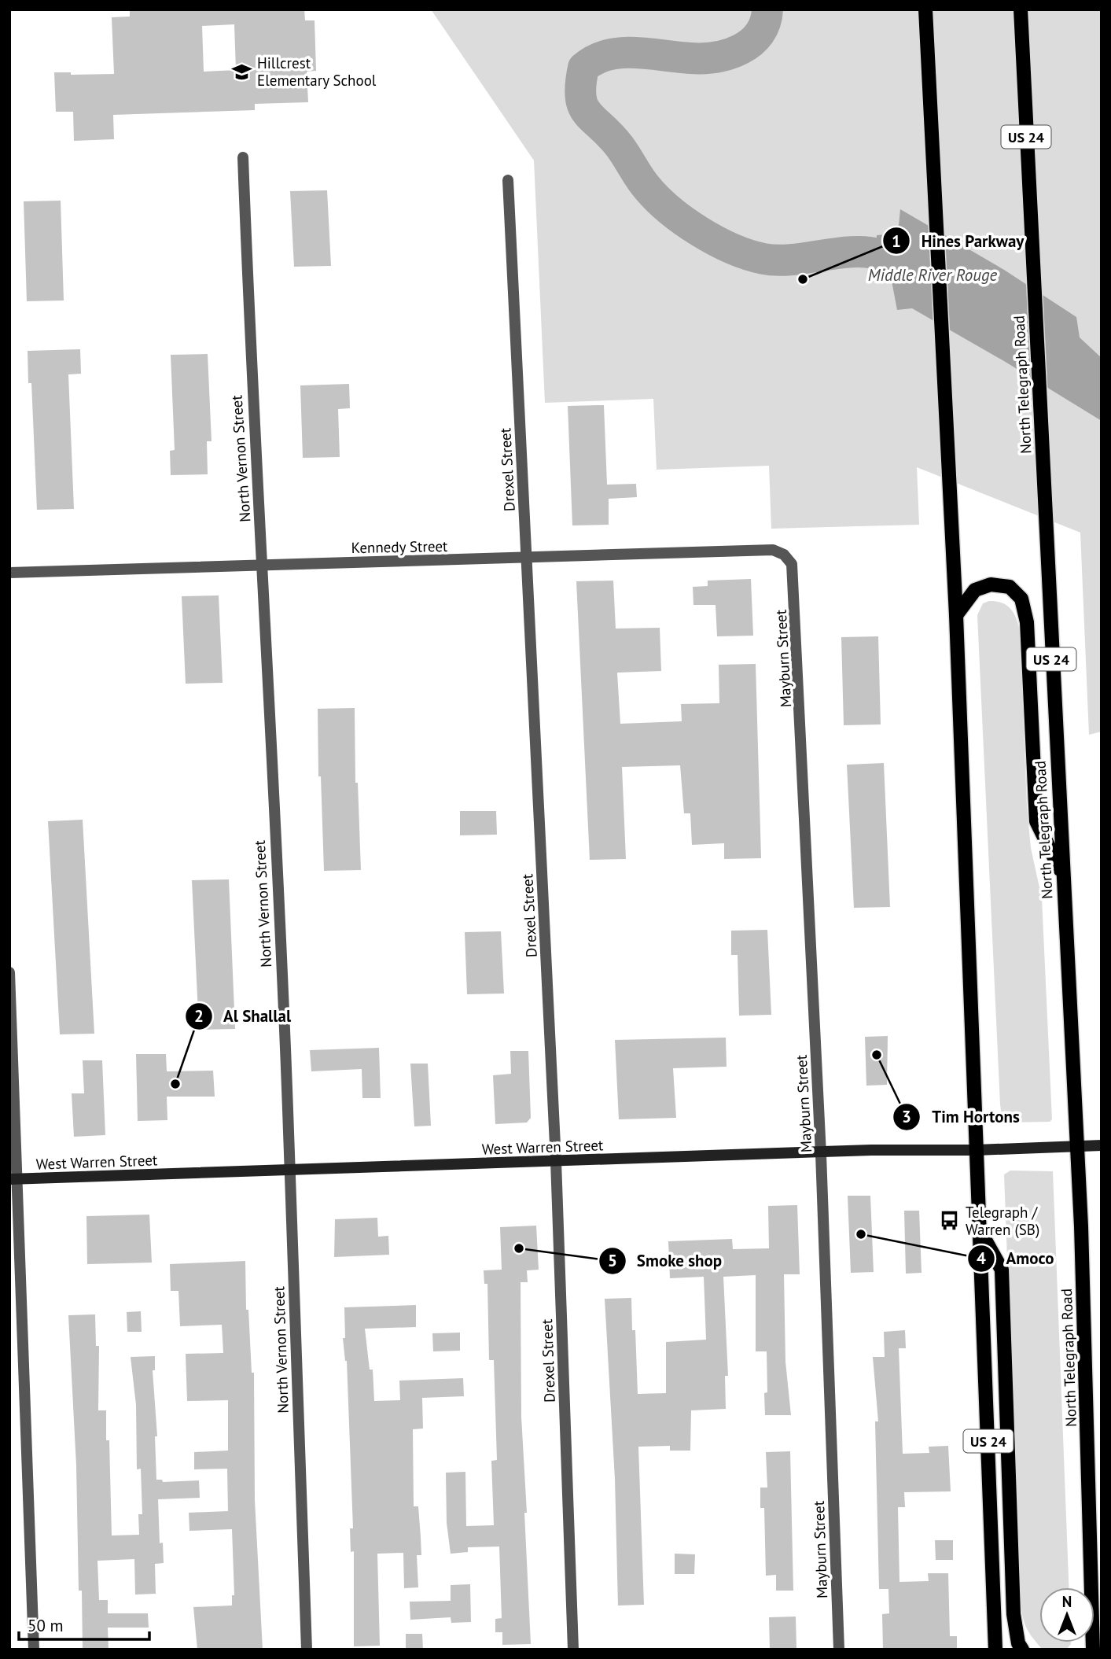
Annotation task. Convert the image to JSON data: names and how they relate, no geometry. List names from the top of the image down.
{
  "streets": {
    "main road": ["US 24", "North Telegraph Road", "West Warren Street"],
    "street": [
      "North Vernon Street",
      "Drexel Street",
      "Kennedy Street",
      "Mayburn Street"
    ]
  },
  "crossings": [
    ["US 24", "West Warren Street"],
    ["North Telegraph Road", "West Warren Street"],
    ["North Vernon Street", "Kennedy Street"],
    ["North Vernon Street", "West Warren Street"],
    ["Drexel Street", "Kennedy Street"],
    ["Drexel Street", "West Warren Street"],
    ["Kennedy Street", "Mayburn Street"],
    ["Mayburn Street", "West Warren Street"]
  ],
  "water": ["Middle River Rouge"],
  "places": {
    "school or university": ["Hillcrest Elementary School"],
    "other": [
      "Hines Parkway",
      "Tim Hortons",
      "Al Shallal",
      "Amoco",
      "Smoke shop"
    ],
    "bus stop": ["Telegraph / Warren (SB)"]
  },
  "scale_bar": "50 m",
  "north": "top"
}
